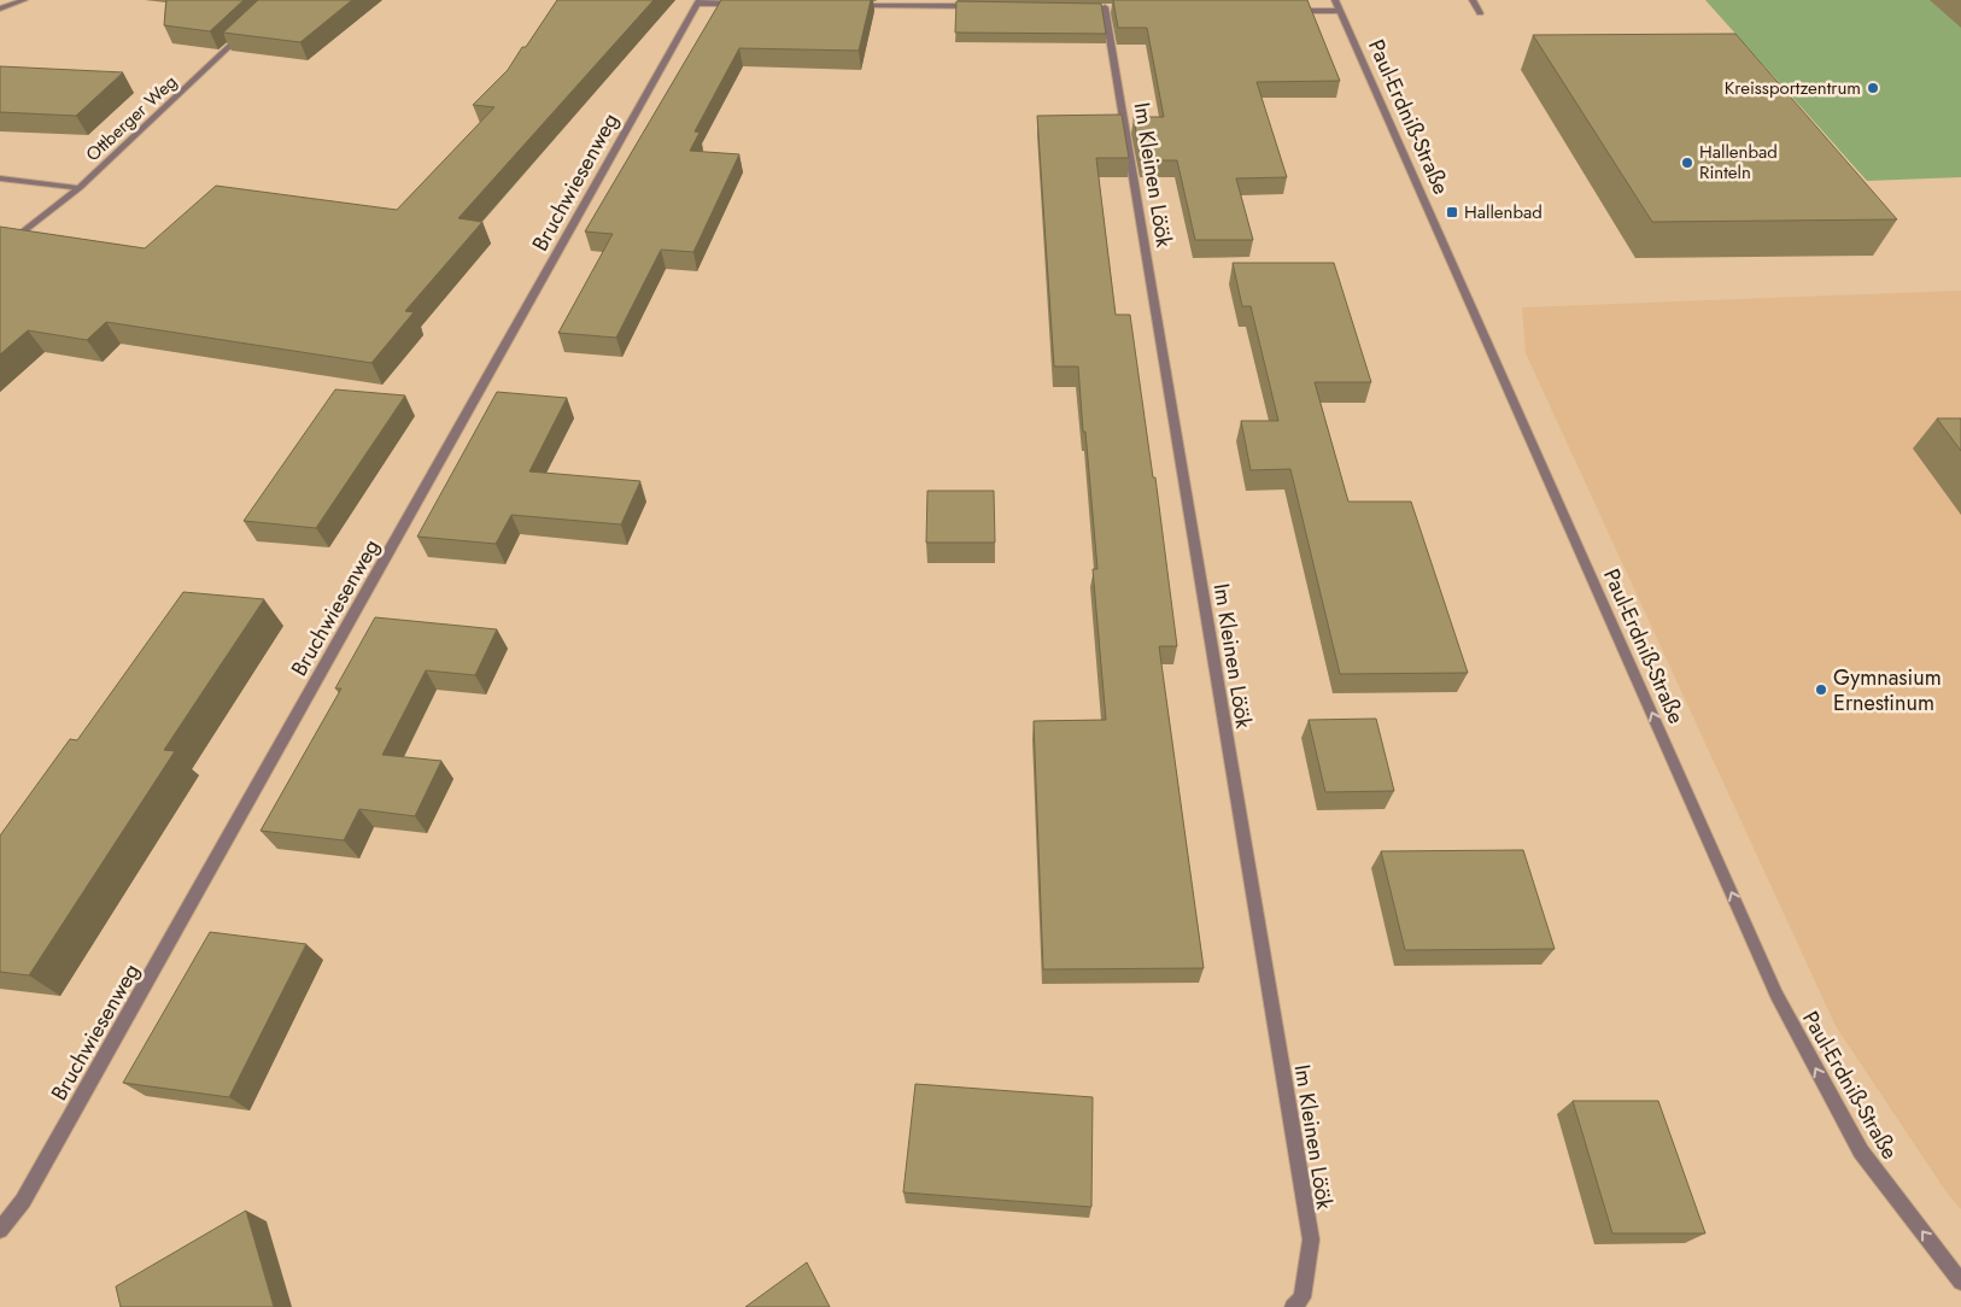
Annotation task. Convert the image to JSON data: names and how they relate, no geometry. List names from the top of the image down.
{
  "streets": {
    "street": [
      "Paul-Erdniß-Straße",
      "Ottberger Weg",
      "Im Kleinen Löök",
      "Bruchwiesenweg"
    ]
  },
  "one_way": ["Paul-Erdniß-Straße"],
  "places": {
    "other": ["Kreissportzentrum", "Hallenbad Rinteln", "Gymnasium Ernestinum"],
    "transit": ["Hallenbad"]
  }
}
